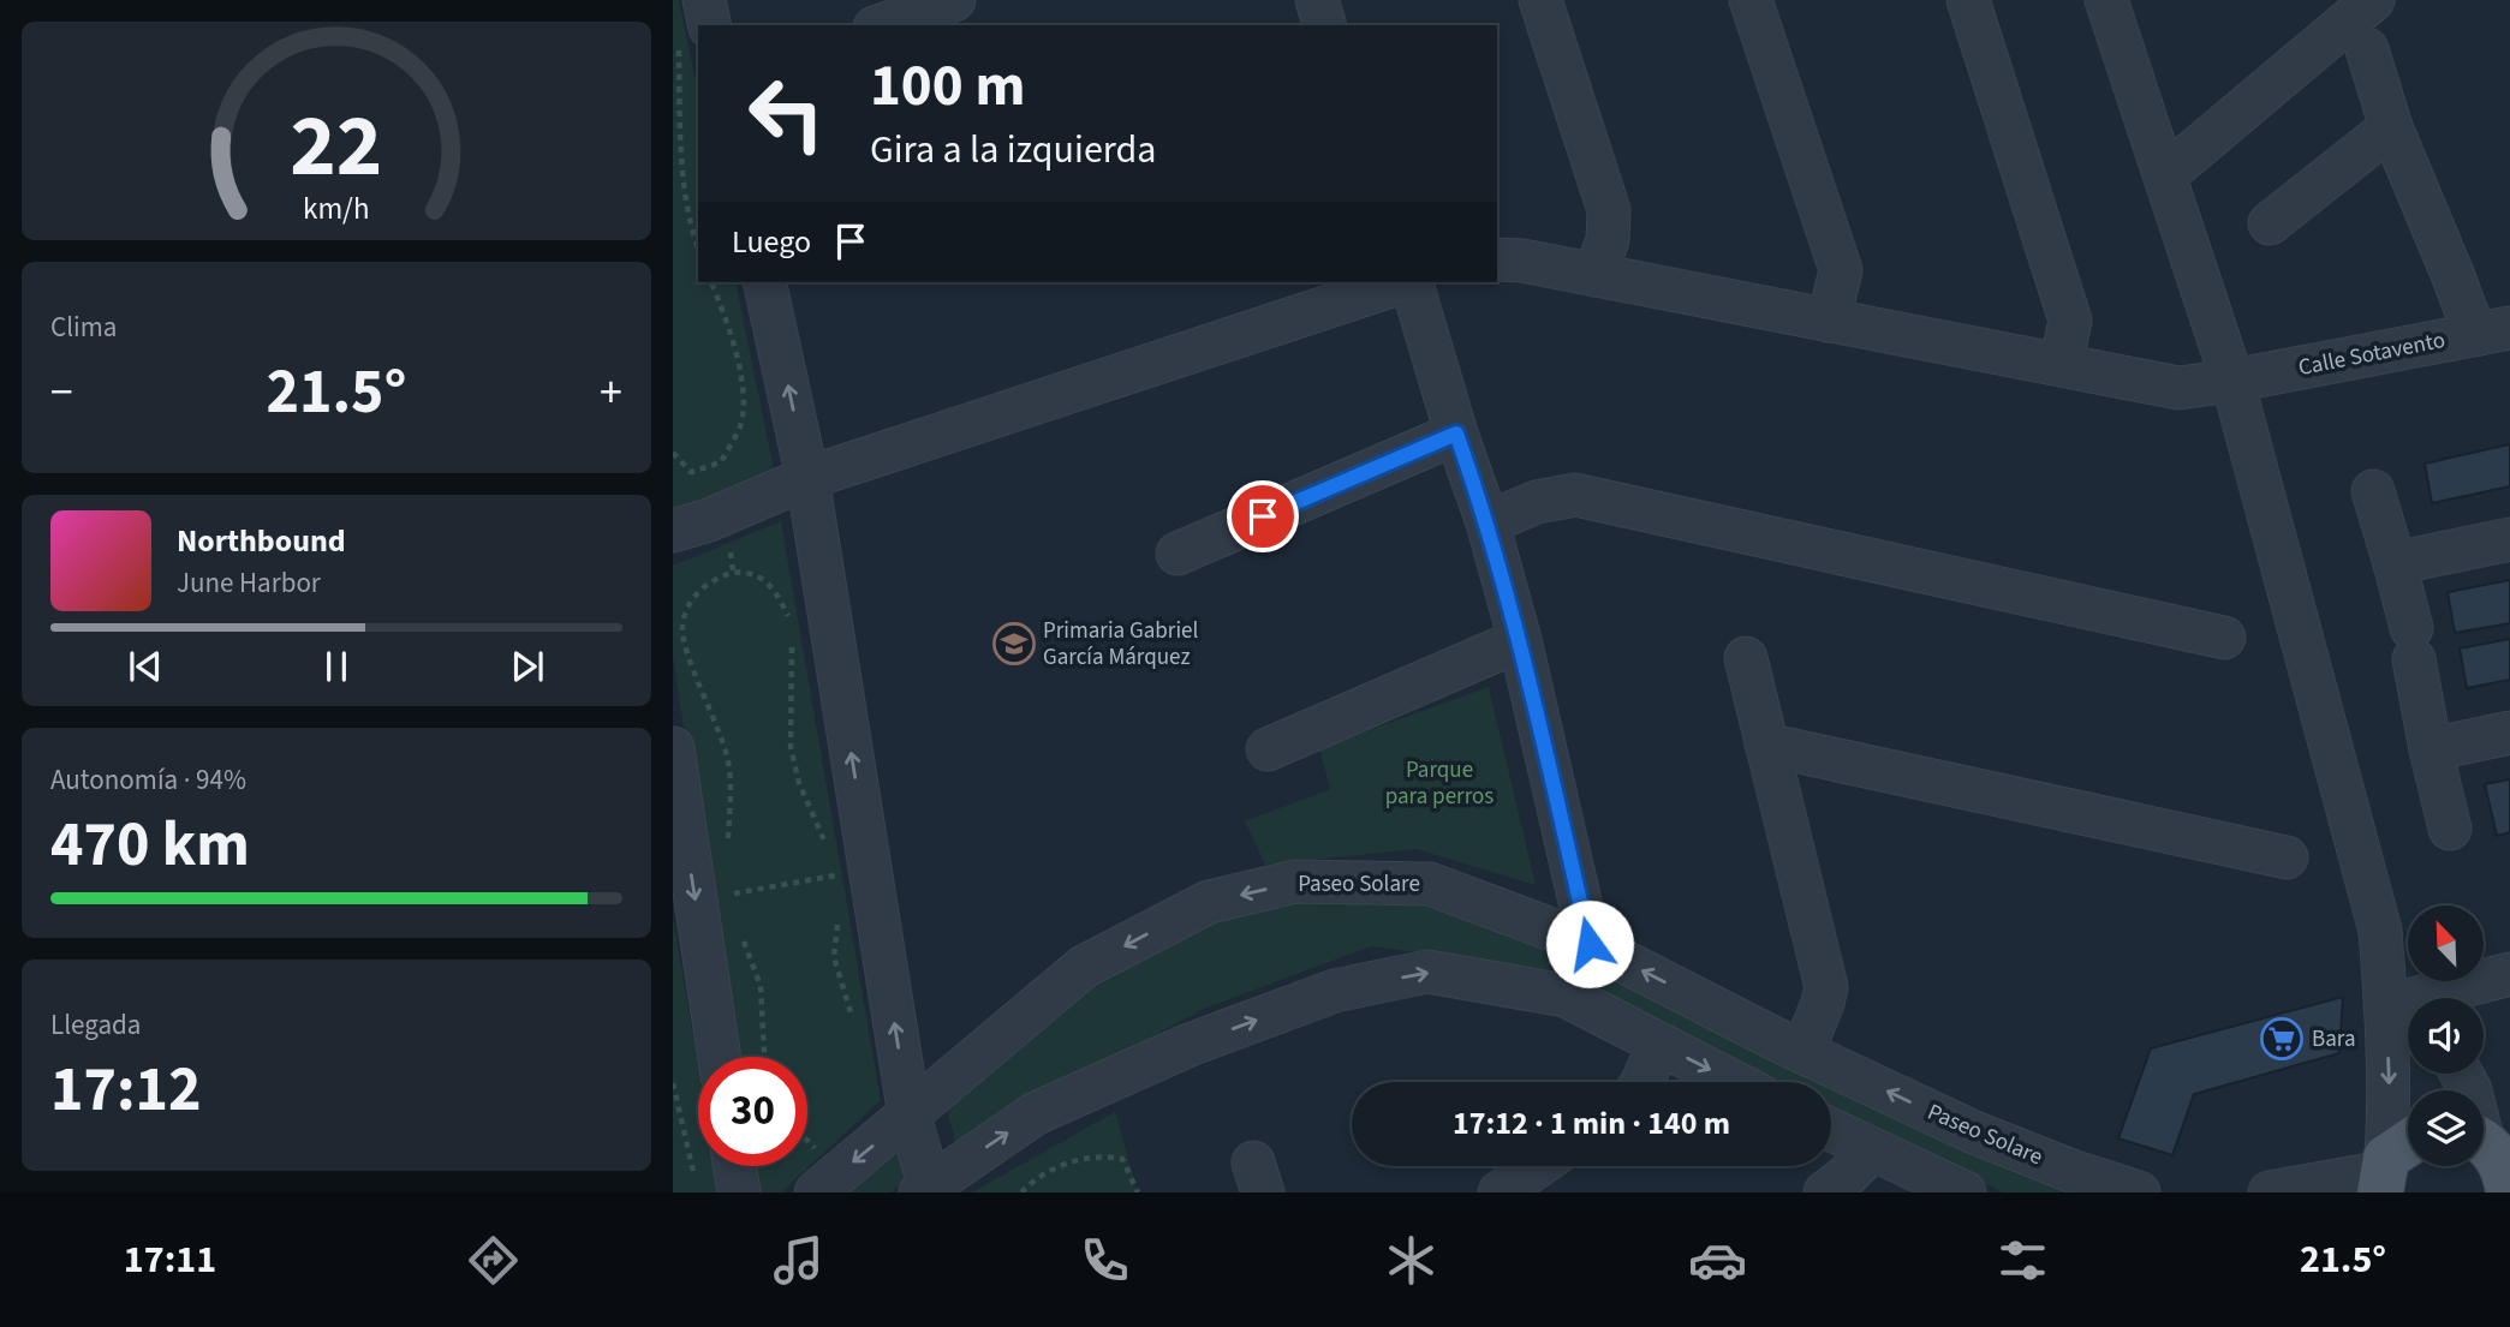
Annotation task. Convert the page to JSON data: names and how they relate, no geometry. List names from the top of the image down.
{
  "streets": {
    "street": ["Calle Sotavento", "Paseo Solare"]
  },
  "parks": ["Parque para perros"],
  "places": {
    "school or university": ["Primaria Gabriel García Márquez"],
    "supermarket": ["Bara"]
  },
  "north": "top left",
  "page": {
    "turn": ["100 m", "Gira a la izquierda"],
    "then": "Luego",
    "tile": [
      "Clima",
      ["Autonomía · 94%", "470 km"],
      ["Llegada", "17:12"]
    ],
    "heat": ["−", "21.5°", "+"],
    "song": ["Northbound", "June Harbor"],
    "limit": "30",
    "trip": "17:12 · 1 min · 140 m",
    "tabs": ["17:11", "21.5°"],
    "gauge": ["22", "km/h"]
  }
}
